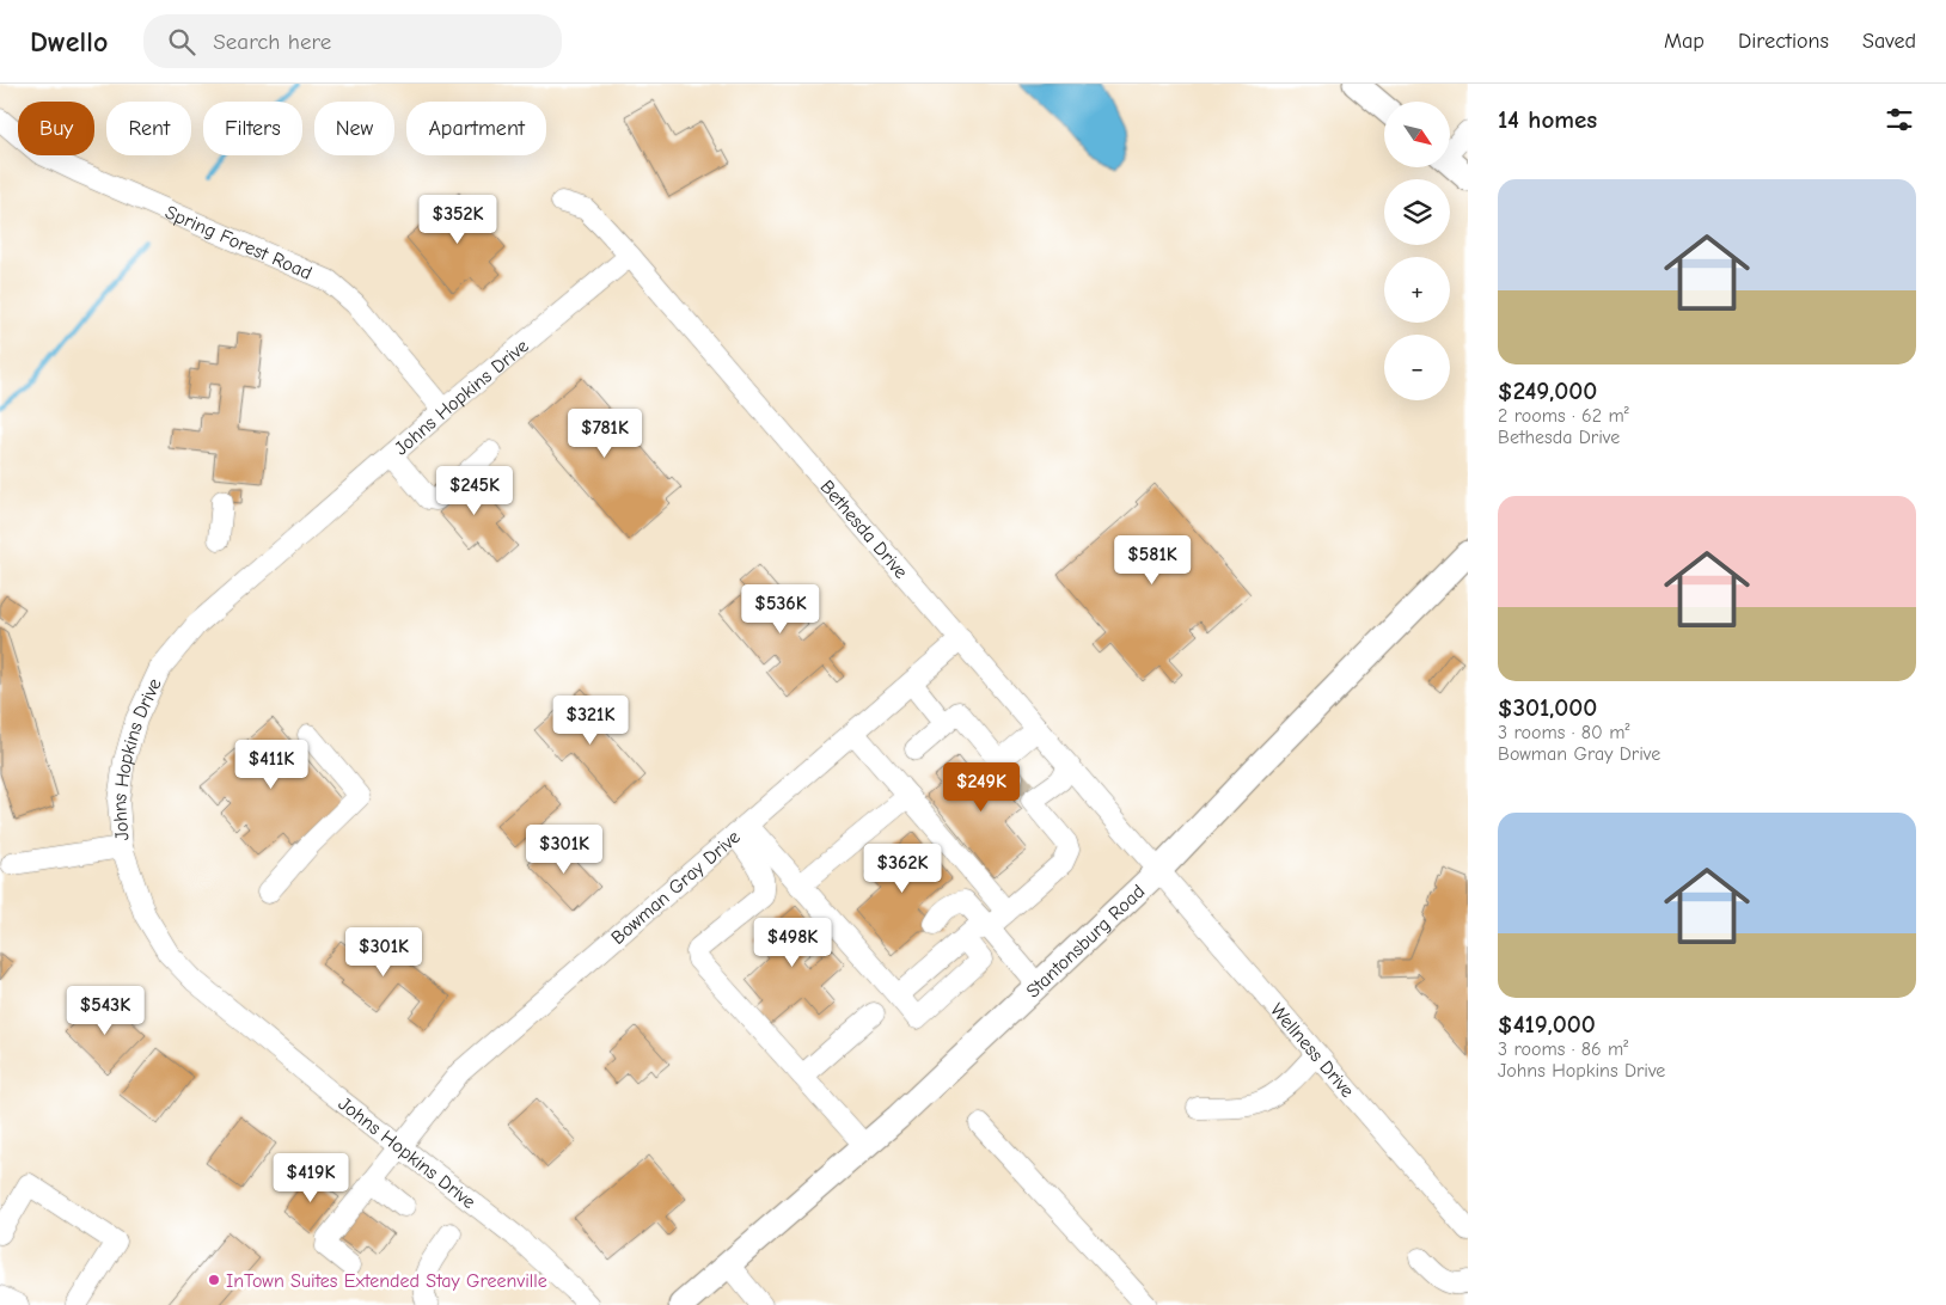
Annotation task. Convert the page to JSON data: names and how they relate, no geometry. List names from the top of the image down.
{
  "streets": {
    "main road": ["Stantonsburg Road"],
    "street": [
      "Spring Forest Road",
      "Johns Hopkins Drive",
      "Bethesda Drive",
      "Bowman Gray Drive",
      "Wellness Drive"
    ]
  },
  "crossings": [
    ["Spring Forest Road", "Johns Hopkins Drive"],
    ["Johns Hopkins Drive", "Bethesda Drive"],
    ["Johns Hopkins Drive", "Bowman Gray Drive"],
    ["Bethesda Drive", "Bowman Gray Drive"],
    ["Bethesda Drive", "Stantonsburg Road"],
    ["Bethesda Drive", "Wellness Drive"],
    ["Stantonsburg Road", "Wellness Drive"]
  ],
  "places": ["InTown Suites Extended Stay Greenville"],
  "north": "bottom right",
  "page": {
    "header": "Dwello",
    "search": "Search here",
    "nav": ["Map", "Directions", "Saved"],
    "heading": "14 homes",
    "map_buttons": ["+", "−"],
    "chip": [
      "Buy",
      "Rent",
      "Filters",
      "New",
      "Apartment"
    ],
    "list": [
      {
        "name": "$249,000",
        "note": "2 rooms · 62 m² · Bethesda Drive"
      },
      {
        "name": "$301,000",
        "note": "3 rooms · 80 m² · Bowman Gray Drive"
      },
      {
        "name": "$419,000",
        "note": "3 rooms · 86 m² · Johns Hopkins Drive"
      }
    ],
    "price": [
      "$352K",
      "$781K",
      "$245K",
      "$581K",
      "$536K",
      "$321K",
      "$411K",
      "$249K",
      "$301K",
      "$362K",
      "$498K",
      "$301K",
      "$543K",
      "$419K"
    ]
  }
}
